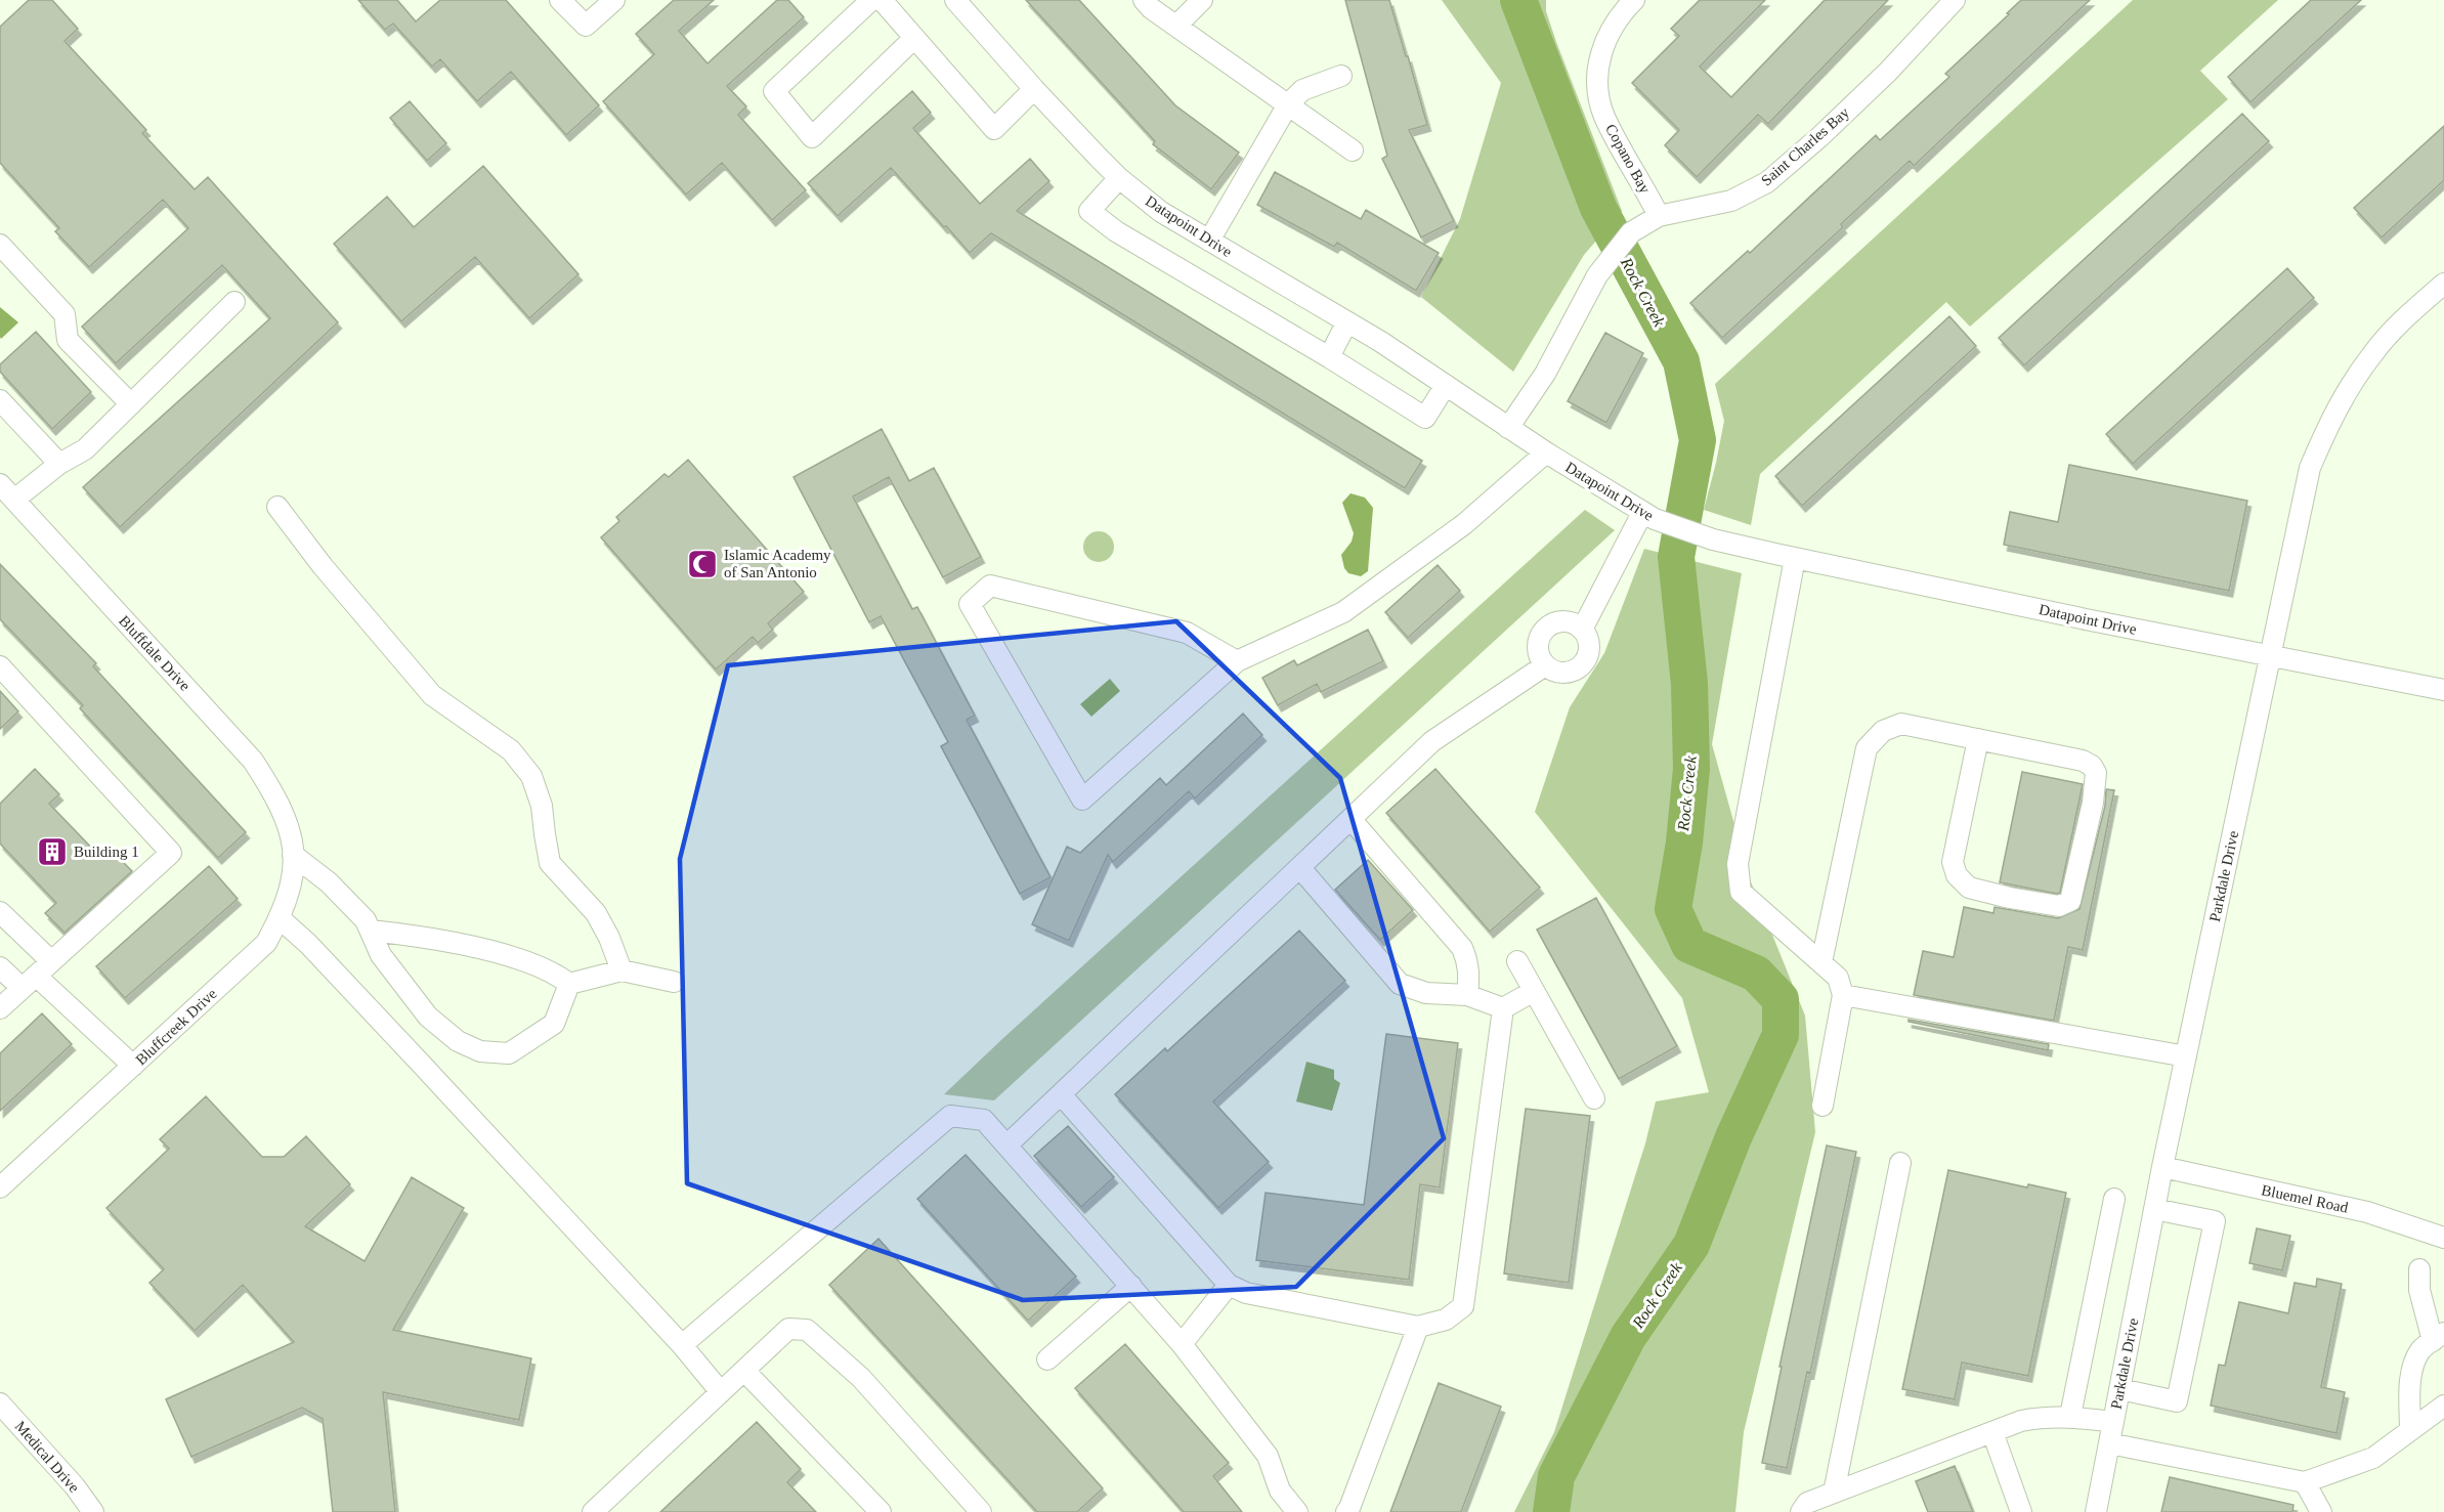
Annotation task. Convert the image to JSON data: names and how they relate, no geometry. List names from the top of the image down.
{
  "streets": {
    "street": [
      "Saint Charles Bay",
      "Copano Bay",
      "Datapoint Drive",
      "Bluffdale Drive",
      "Parkdale Drive",
      "Bluffcreek Drive",
      "Bluemel Road",
      "Medical Drive"
    ]
  },
  "crossings": [
    ["Saint Charles Bay", "Copano Bay"],
    ["Saint Charles Bay", "Datapoint Drive"],
    ["Datapoint Drive", "Parkdale Drive"],
    ["Bluffdale Drive", "Bluffcreek Drive"],
    ["Parkdale Drive", "Bluemel Road"]
  ],
  "water": ["Rock Creek"],
  "places": {
    "mosque": ["Islamic Academy of San Antonio"],
    "building": ["Building 1"]
  }
}
